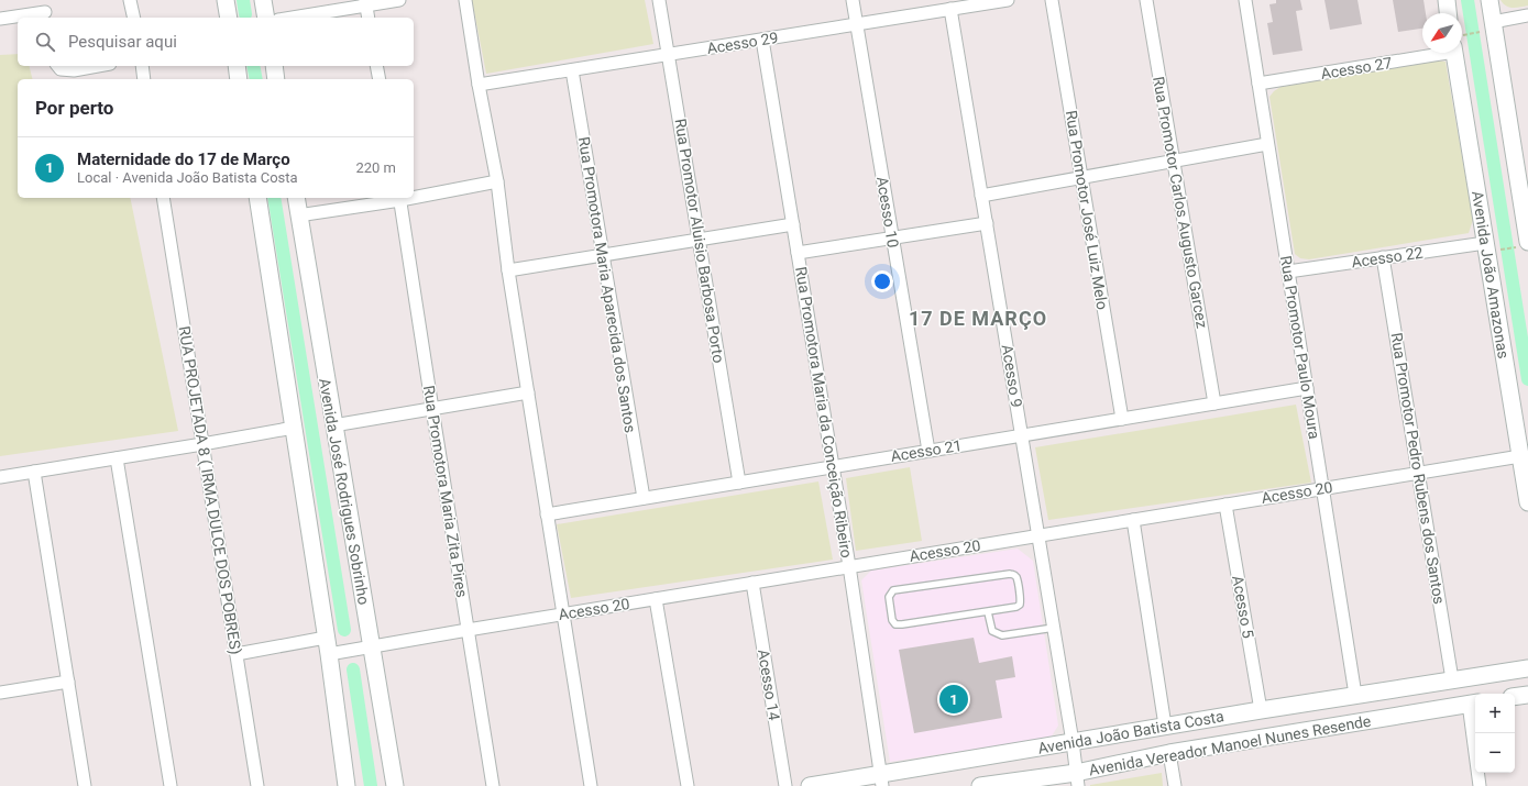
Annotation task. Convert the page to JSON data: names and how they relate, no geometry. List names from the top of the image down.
{
  "streets": {
    "street": [
      "Acesso 29",
      "Acesso 27",
      "Rua Promotor Carlos Augusto Garcez",
      "Rua Promotor José Luiz Melo",
      "Acesso 10",
      "Rua Promotor Aluisio Barbosa Porto",
      "Acesso 22",
      "Avenida João Amazonas",
      "Rua Promotora Maria Aparecida dos Santos",
      "Rua Promotor Paulo Moura",
      "Acesso 9",
      "Rua Promotora Maria da Conceição Ribeiro",
      "Acesso 21",
      "Rua Promotor Pedro Rubens dos Santos",
      "RUA PROJETADA 8 ( IRMA DULCE DOS POBRES)",
      "Avenida José Rodrigues Sobrinho",
      "Rua Promotora Maria Zita Pires",
      "Acesso 20",
      "Acesso 5",
      "Acesso 14",
      "Avenida João Batista Costa",
      "Avenida Vereador Manoel Nunes Resende"
    ]
  },
  "crossings": [
    ["Acesso 29", "Acesso 10"],
    ["Acesso 29", "Rua Promotor Aluisio Barbosa Porto"],
    ["Acesso 29", "Rua Promotora Maria Aparecida dos Santos"],
    ["Acesso 29", "Acesso 9"],
    ["Acesso 29", "Rua Promotora Maria da Conceição Ribeiro"],
    ["Acesso 27", "Rua Promotor Paulo Moura"],
    ["Rua Promotor Carlos Augusto Garcez", "Acesso 21"],
    ["Rua Promotor José Luiz Melo", "Acesso 21"],
    ["Acesso 10", "Acesso 21"],
    ["Rua Promotor Aluisio Barbosa Porto", "Acesso 21"],
    ["Acesso 22", "Avenida João Amazonas"],
    ["Acesso 22", "Rua Promotor Paulo Moura"],
    ["Acesso 22", "Rua Promotor Pedro Rubens dos Santos"],
    ["Avenida João Amazonas", "Acesso 20"],
    ["Rua Promotora Maria Aparecida dos Santos", "Acesso 21"],
    ["Rua Promotor Paulo Moura", "Acesso 21"],
    ["Rua Promotor Paulo Moura", "Acesso 20"],
    ["Rua Promotor Paulo Moura", "Avenida João Batista Costa"],
    ["Acesso 9", "Acesso 21"],
    ["Acesso 9", "Acesso 20"],
    ["Acesso 9", "Avenida João Batista Costa"],
    ["Acesso 9", "Avenida Vereador Manoel Nunes Resende"],
    ["Rua Promotora Maria da Conceição Ribeiro", "Acesso 21"],
    ["Rua Promotora Maria da Conceição Ribeiro", "Acesso 20"],
    ["Rua Promotora Maria da Conceição Ribeiro", "Avenida João Batista Costa"],
    ["Rua Promotor Pedro Rubens dos Santos", "Acesso 20"],
    ["Rua Promotor Pedro Rubens dos Santos", "Avenida João Batista Costa"],
    ["Avenida José Rodrigues Sobrinho", "Acesso 20"],
    ["Rua Promotora Maria Zita Pires", "Acesso 20"],
    ["Acesso 20", "Acesso 5"],
    ["Acesso 20", "Acesso 14"],
    ["Acesso 5", "Avenida João Batista Costa"]
  ],
  "districts": ["17 DE MARÇO"],
  "north": "bottom left",
  "page": {
    "search": "Pesquisar aqui",
    "heading": "Por perto",
    "list": [
      {
        "mark": "1",
        "name": "Maternidade do 17 de Março",
        "note": "Local · Avenida João Batista Costa",
        "value": "220 m"
      }
    ],
    "pins": "1",
    "map_buttons": ["+", "−"]
  }
}
